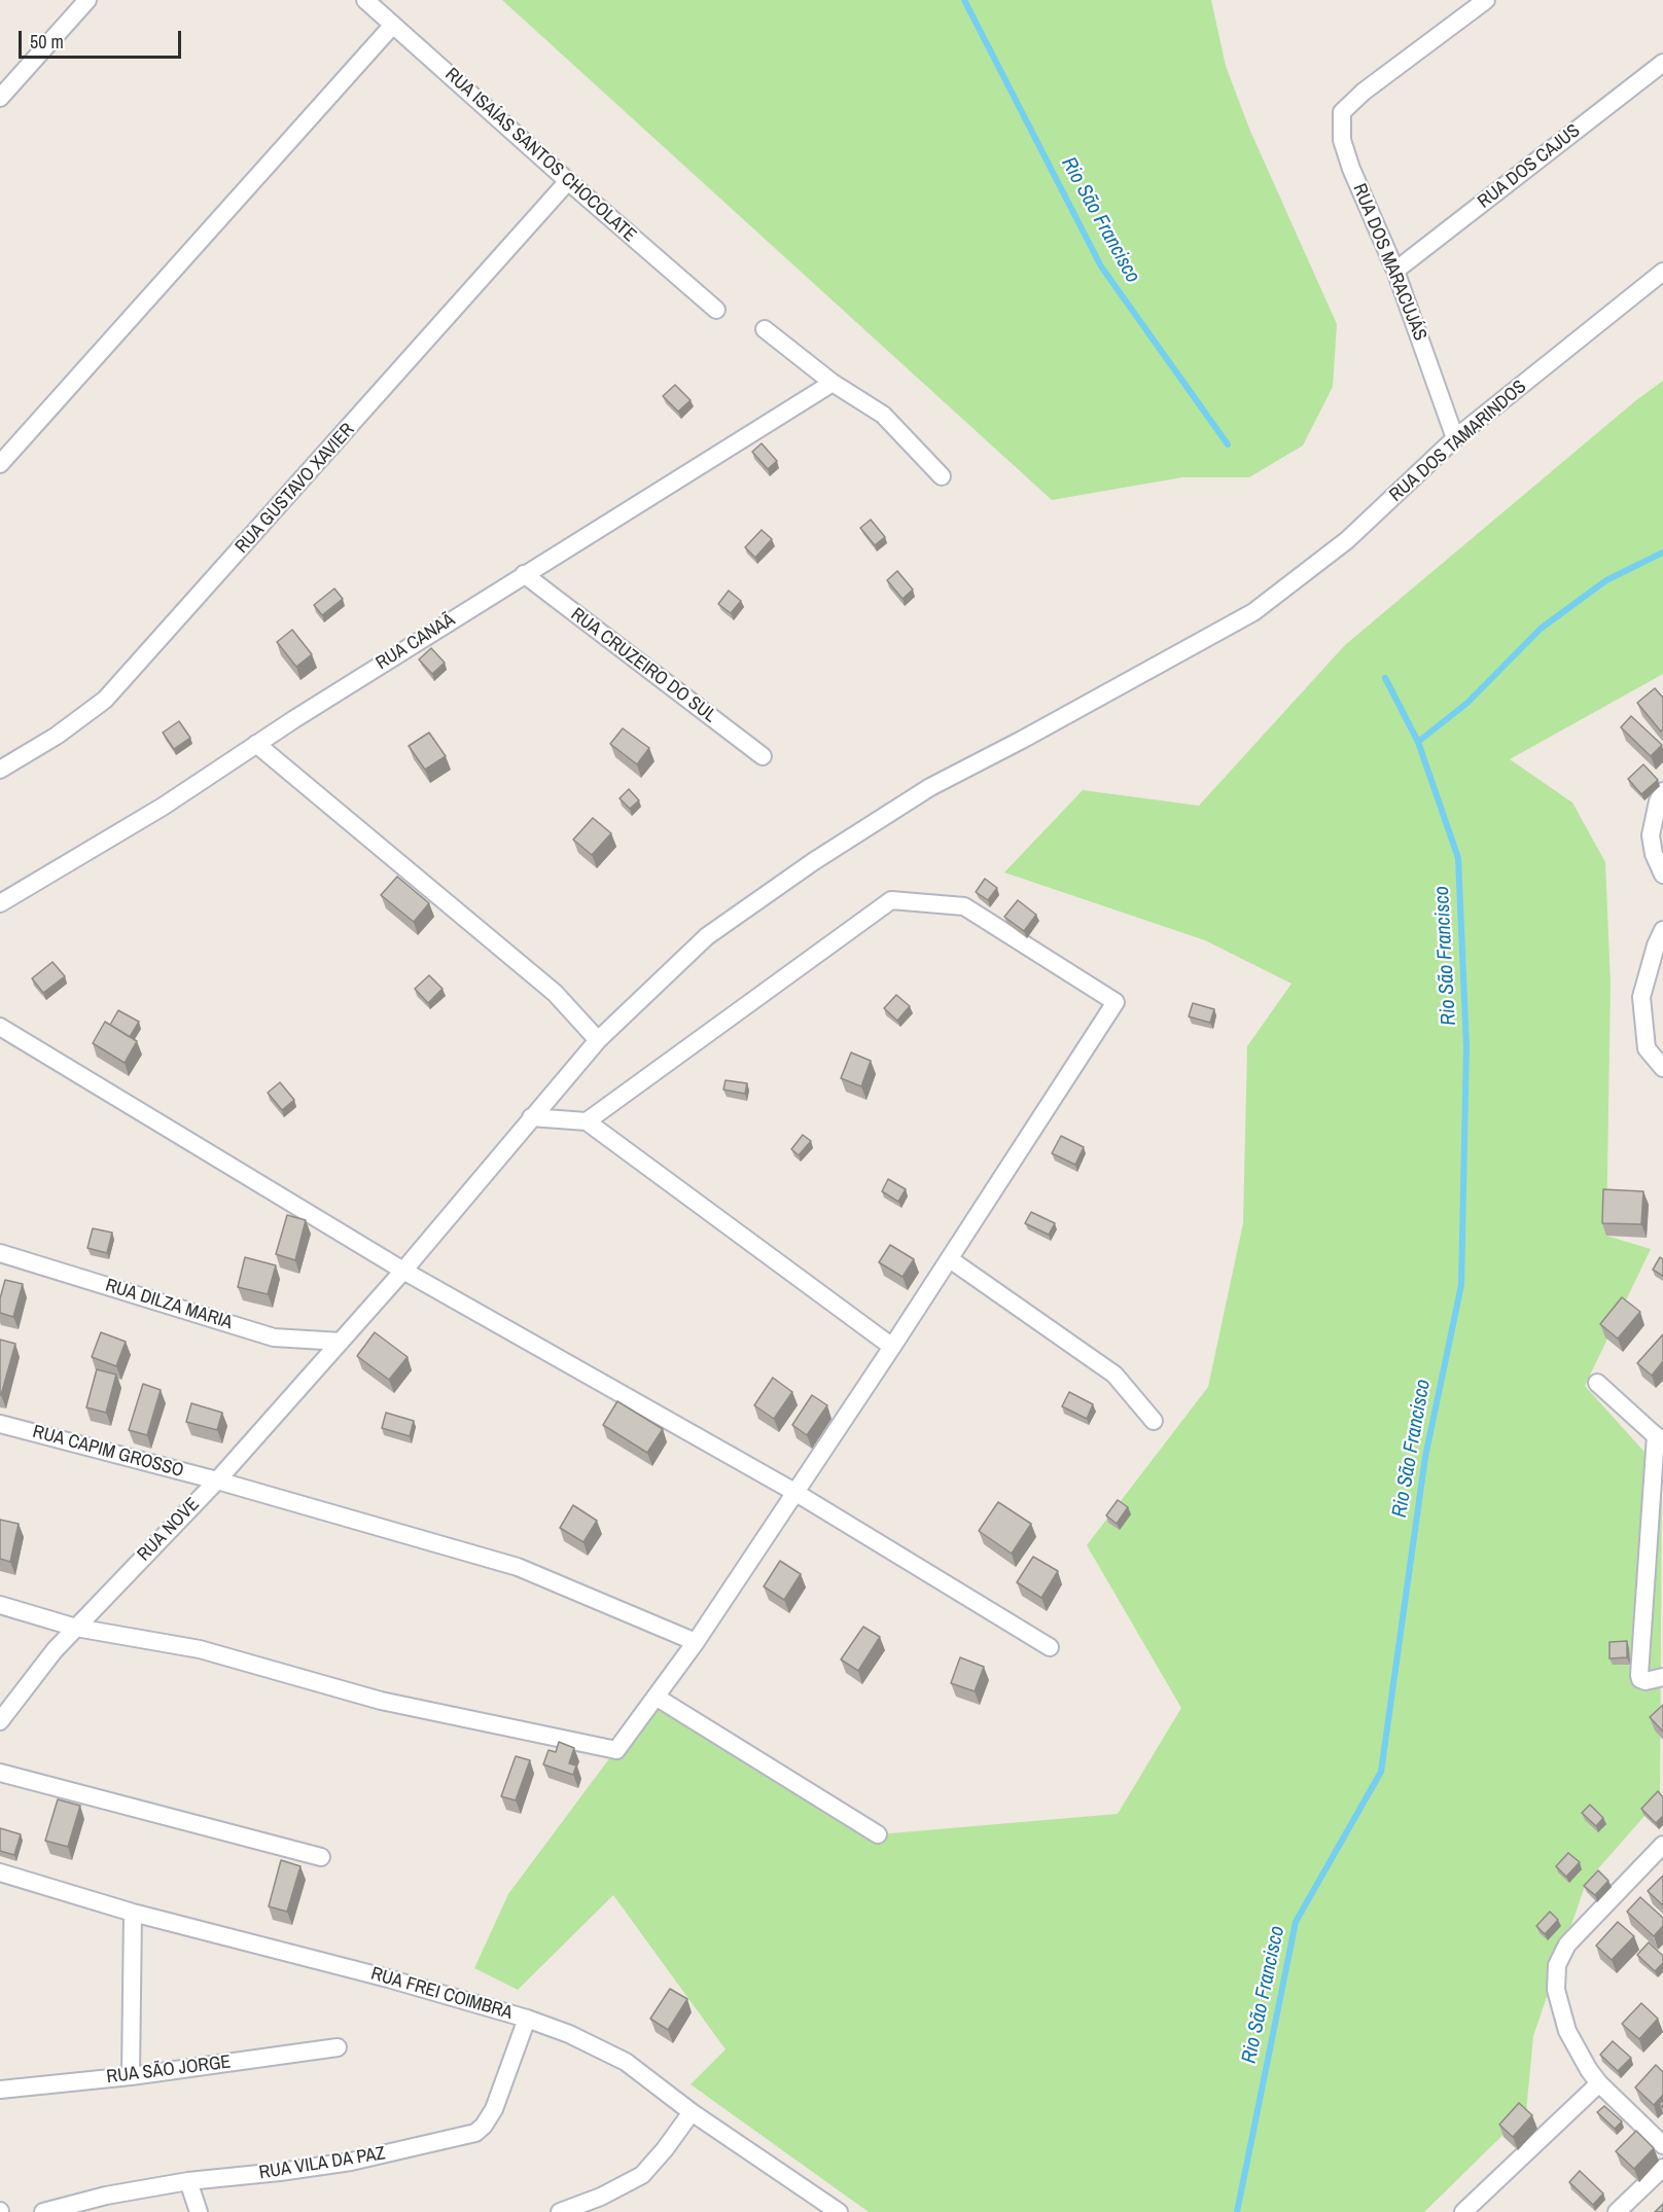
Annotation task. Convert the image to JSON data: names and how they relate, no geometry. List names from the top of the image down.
{
  "streets": {
    "street": [
      "RUA ISAÍAS SANTOS CHOCOLATE",
      "RUA DOS CAJUS",
      "RUA DOS MARACUJÁS",
      "RUA DOS TAMARINDOS",
      "RUA GUSTAVO XAVIER",
      "RUA CANAÃ",
      "RUA CRUZEIRO DO SUL",
      "RUA DILZA MARIA",
      "RUA CAPIM GROSSO",
      "RUA NOVE",
      "RUA FREI COIMBRA",
      "RUA SÃO JORGE",
      "RUA VILA DA PAZ"
    ]
  },
  "crossings": [
    ["RUA ISAÍAS SANTOS CHOCOLATE", "RUA GUSTAVO XAVIER"],
    ["RUA DOS CAJUS", "RUA DOS MARACUJÁS"],
    ["RUA DOS MARACUJÁS", "RUA DOS TAMARINDOS"],
    ["RUA DOS TAMARINDOS", "RUA NOVE"],
    ["RUA CANAÃ", "RUA CRUZEIRO DO SUL"],
    ["RUA DILZA MARIA", "RUA NOVE"],
    ["RUA CAPIM GROSSO", "RUA NOVE"],
    ["RUA FREI COIMBRA", "RUA VILA DA PAZ"]
  ],
  "water": ["Rio São Francisco"],
  "scale_bar": "50 m"
}
